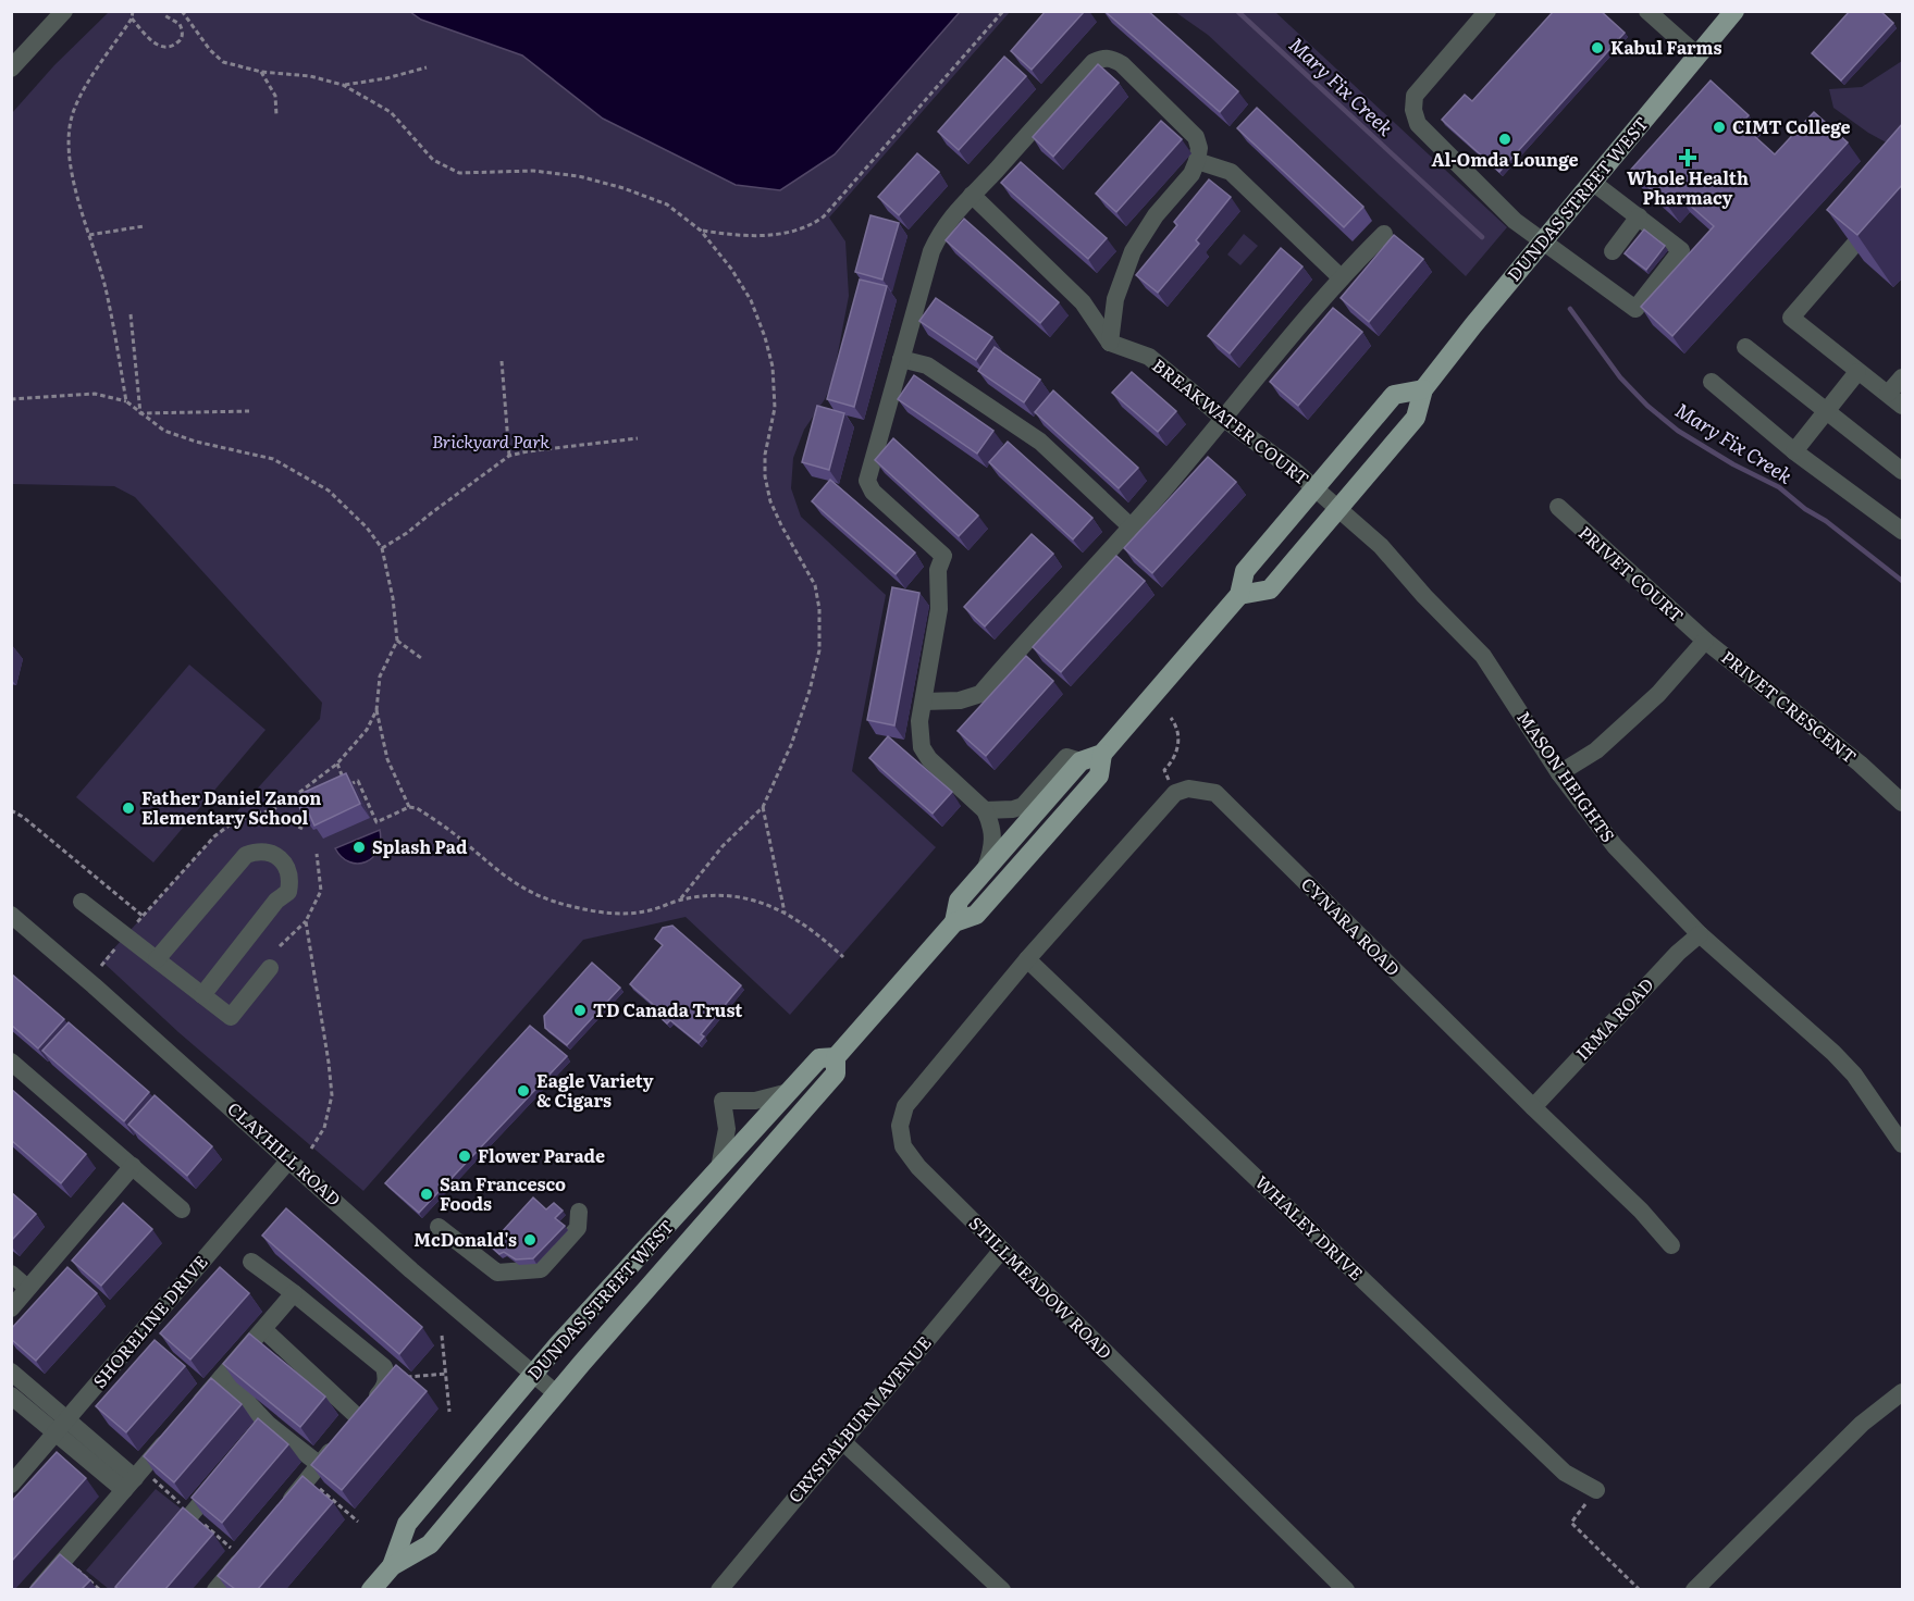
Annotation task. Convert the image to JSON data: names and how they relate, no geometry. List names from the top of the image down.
{
  "streets": {
    "main road": ["DUNDAS STREET WEST"],
    "street": [
      "BREAKWATER COURT",
      "PRIVET COURT",
      "PRIVET CRESCENT",
      "MASON HEIGHTS",
      "CYNARA ROAD",
      "IRMA ROAD",
      "CLAYHILL ROAD",
      "WHALEY DRIVE",
      "STILLMEADOW ROAD",
      "SHORELINE DRIVE",
      "CRYSTALBURN AVENUE"
    ]
  },
  "crossings": [
    ["DUNDAS STREET WEST", "BREAKWATER COURT"],
    ["DUNDAS STREET WEST", "MASON HEIGHTS"],
    ["DUNDAS STREET WEST", "CLAYHILL ROAD"],
    ["BREAKWATER COURT", "MASON HEIGHTS"],
    ["PRIVET COURT", "PRIVET CRESCENT"],
    ["PRIVET CRESCENT", "MASON HEIGHTS"],
    ["MASON HEIGHTS", "IRMA ROAD"],
    ["CYNARA ROAD", "IRMA ROAD"],
    ["CLAYHILL ROAD", "SHORELINE DRIVE"],
    ["WHALEY DRIVE", "STILLMEADOW ROAD"],
    ["STILLMEADOW ROAD", "CRYSTALBURN AVENUE"]
  ],
  "water": ["Mary Fix Creek"],
  "parks": ["Brickyard Park"],
  "places": {
    "other": [
      "Kabul Farms",
      "CIMT College",
      "Al-Omda Lounge",
      "Father Daniel Zanon Elementary School",
      "Splash Pad",
      "TD Canada Trust",
      "Eagle Variety & Cigars",
      "Flower Parade",
      "San Francesco Foods",
      "McDonald's"
    ],
    "health": ["Whole Health Pharmacy"]
  }
}
